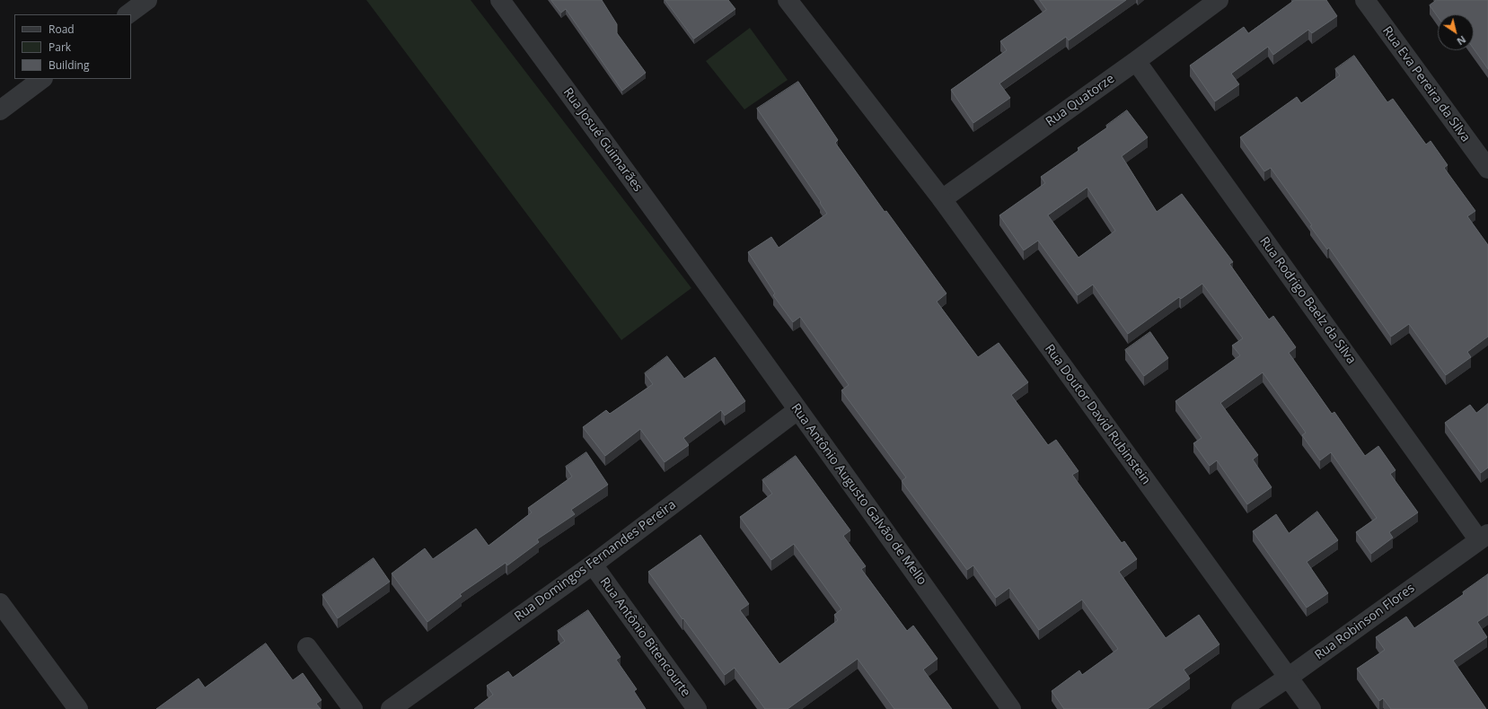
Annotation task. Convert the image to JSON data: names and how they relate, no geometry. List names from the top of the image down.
{
  "streets": {
    "street": [
      "Rua Eva Pereira da Silva",
      "Rua Quatorze",
      "Rua Josué Guimarães",
      "Rua Rodrigo Baelz da Silva",
      "Rua Doutor David Rubinstein",
      "Rua Antônio Augusto Galvão de Mello",
      "Rua Domingos Fernandes Pereira",
      "Rua Robinson Flores",
      "Rua Antônio Bitencourte"
    ]
  },
  "crossings": [
    ["Rua Quatorze", "Rua Rodrigo Baelz da Silva"],
    ["Rua Quatorze", "Rua Doutor David Rubinstein"],
    ["Rua Josué Guimarães", "Rua Antônio Augusto Galvão de Mello"],
    ["Rua Rodrigo Baelz da Silva", "Rua Robinson Flores"],
    ["Rua Doutor David Rubinstein", "Rua Robinson Flores"],
    ["Rua Antônio Augusto Galvão de Mello", "Rua Domingos Fernandes Pereira"],
    ["Rua Domingos Fernandes Pereira", "Rua Antônio Bitencourte"]
  ],
  "legend": ["Road", "Park", "Building"],
  "north": "bottom right"
}
